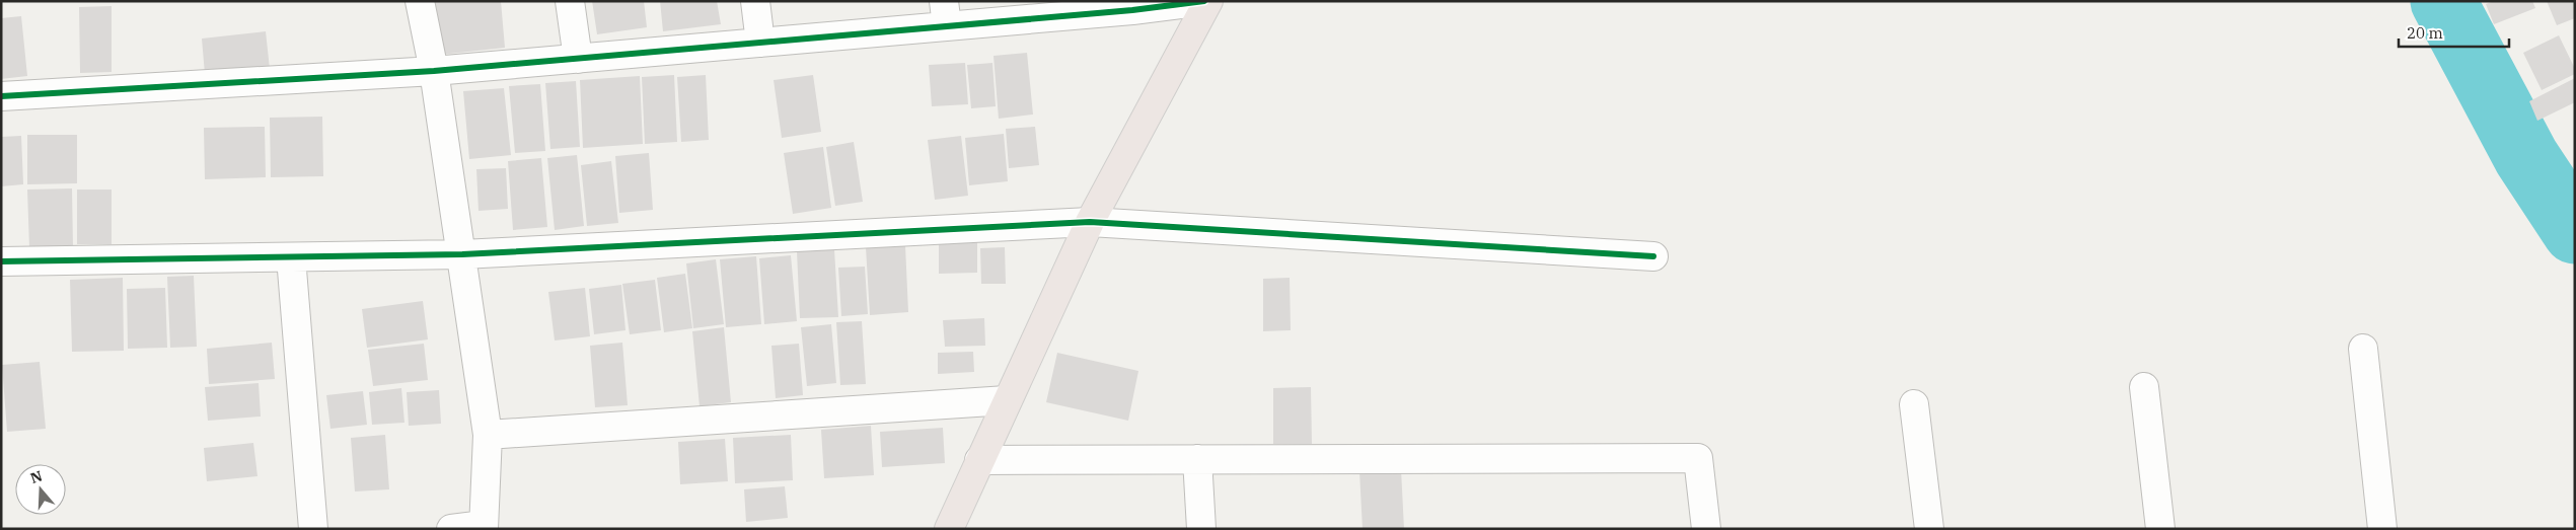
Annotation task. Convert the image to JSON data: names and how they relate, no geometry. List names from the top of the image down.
{
  "scale_bar": "20 m",
  "north": "top"
}
